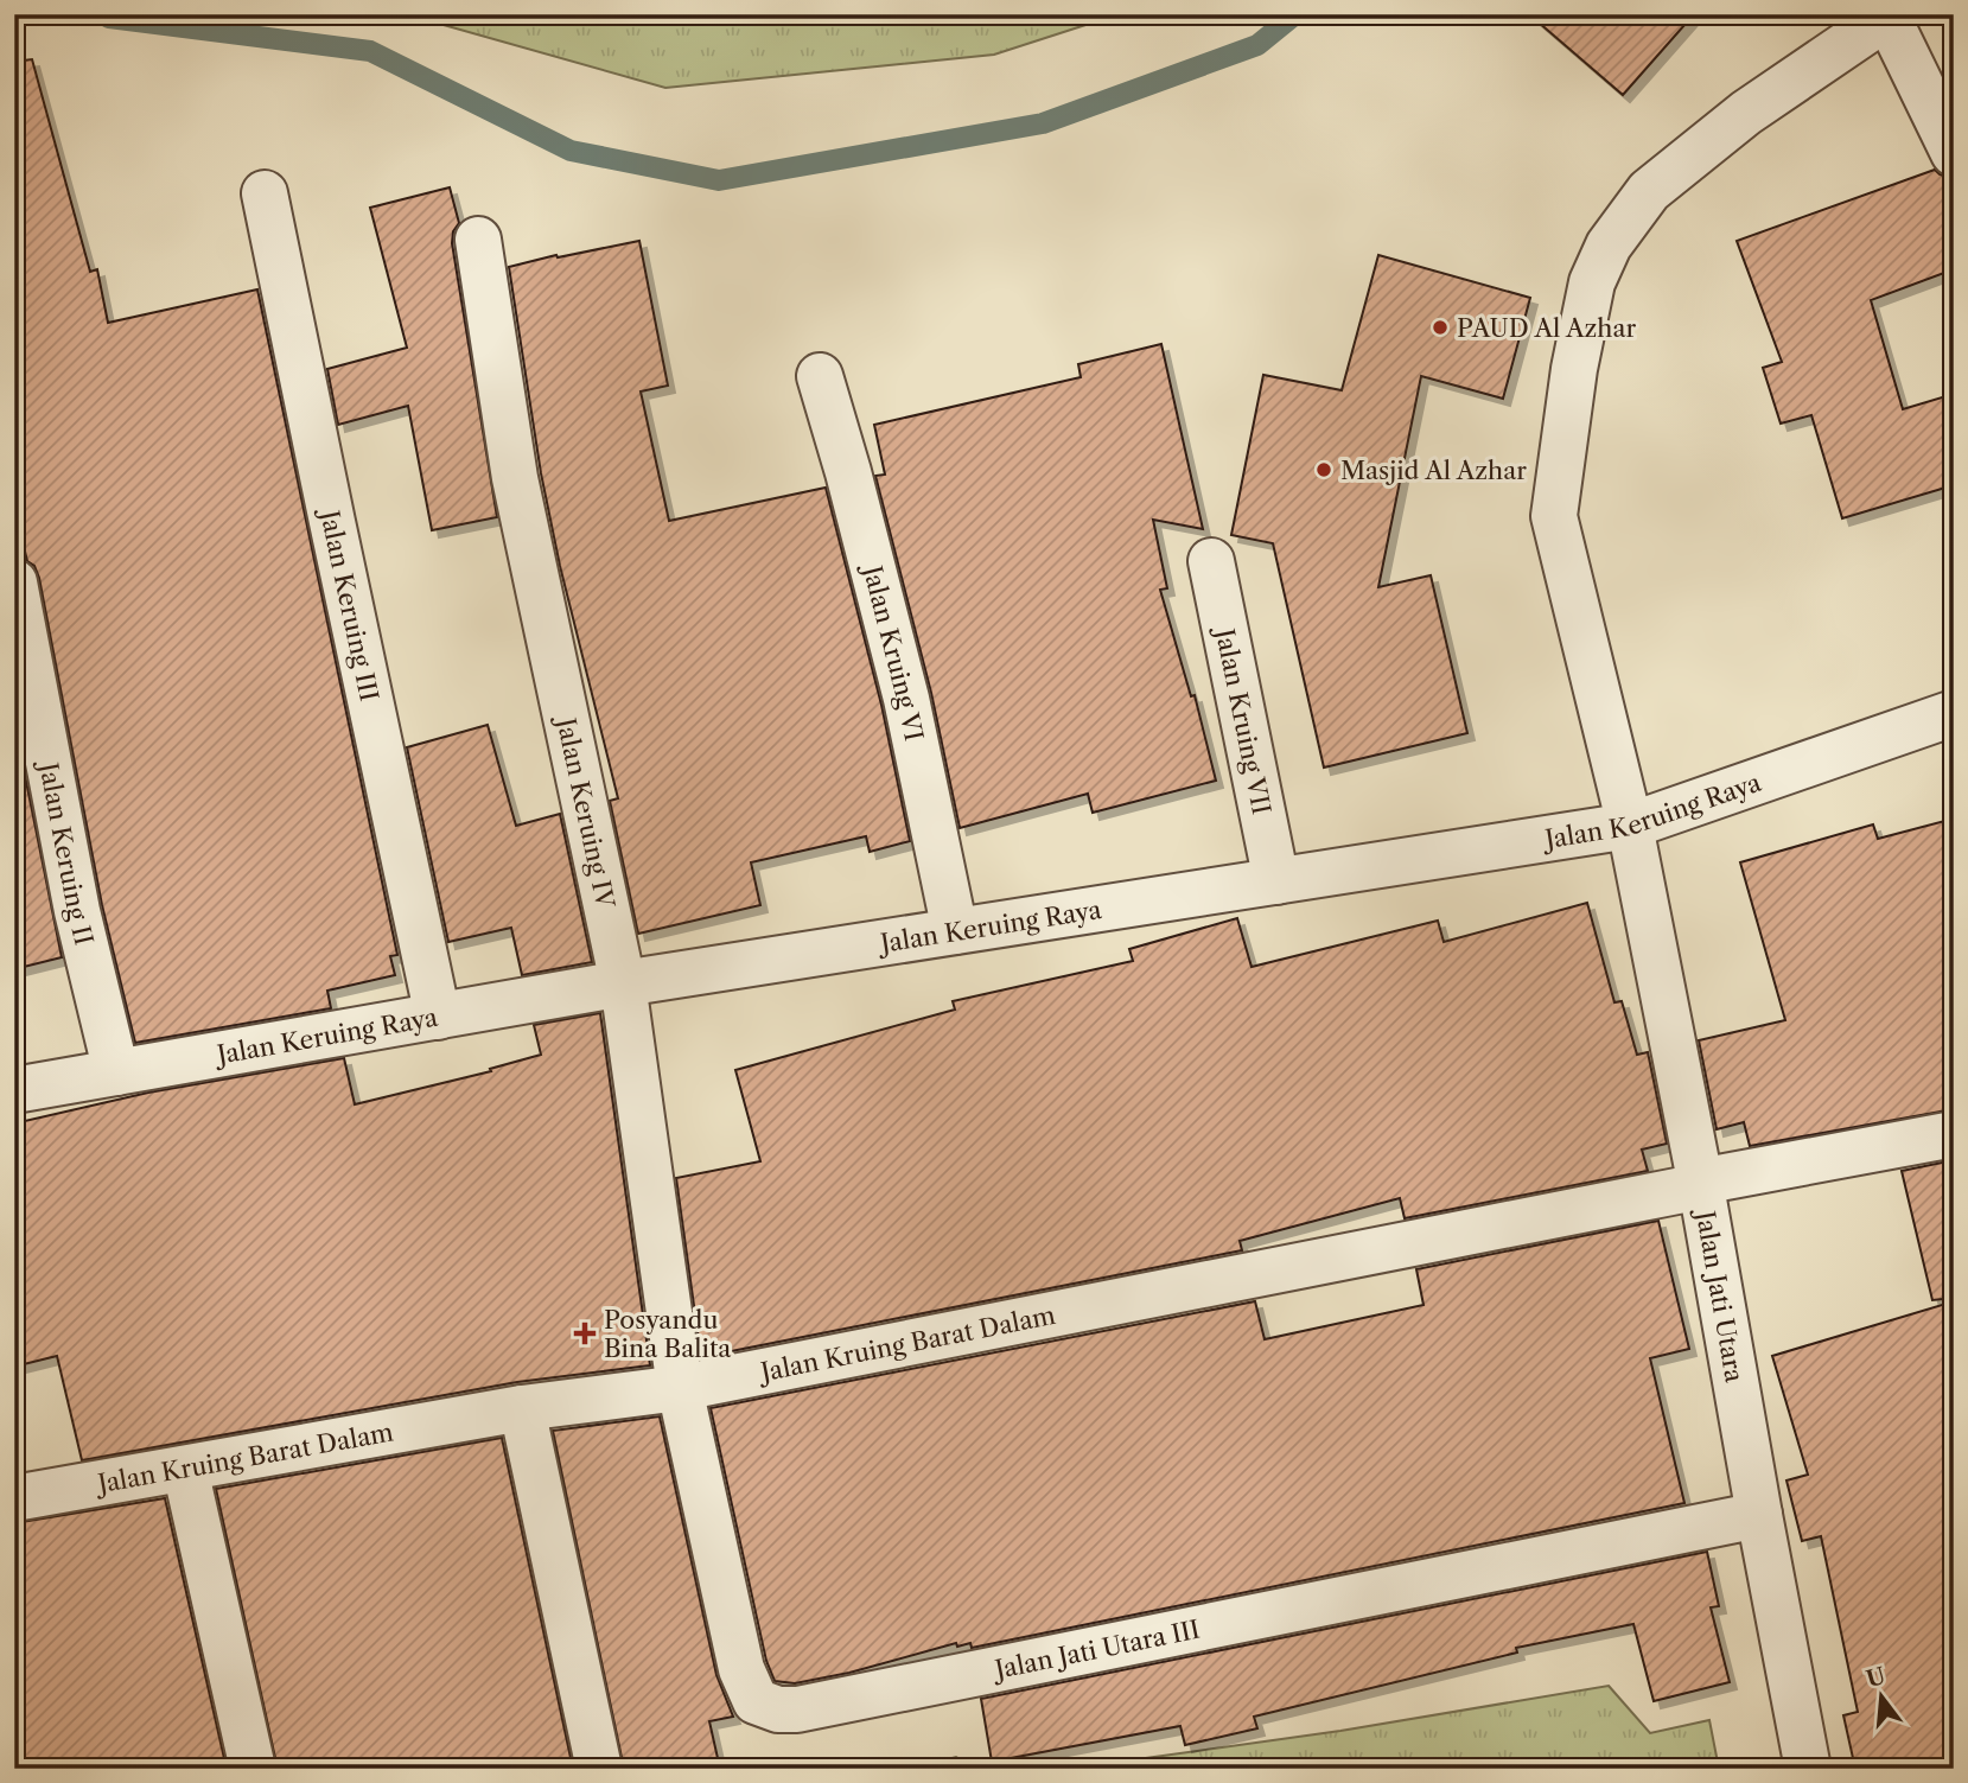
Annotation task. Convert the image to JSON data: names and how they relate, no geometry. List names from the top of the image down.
{
  "streets": {
    "street": [
      "Jalan Keruing III",
      "Jalan Kruing VI",
      "Jalan Kruing VII",
      "Jalan Keruing Raya",
      "Jalan Keruing IV",
      "Jalan Keruing II",
      "Jalan Jati Utara",
      "Jalan Kruing Barat Dalam",
      "Jalan Jati Utara III"
    ]
  },
  "crossings": [
    ["Jalan Keruing III", "Jalan Keruing Raya"],
    ["Jalan Kruing VI", "Jalan Keruing Raya"],
    ["Jalan Kruing VII", "Jalan Keruing Raya"],
    ["Jalan Keruing Raya", "Jalan Keruing IV"],
    ["Jalan Keruing Raya", "Jalan Keruing II"],
    ["Jalan Keruing Raya", "Jalan Jati Utara"],
    ["Jalan Keruing IV", "Jalan Kruing Barat Dalam"],
    ["Jalan Keruing IV", "Jalan Jati Utara III"],
    ["Jalan Jati Utara", "Jalan Kruing Barat Dalam"],
    ["Jalan Jati Utara", "Jalan Jati Utara III"],
    ["Jalan Kruing Barat Dalam", "Jalan Jati Utara III"]
  ],
  "places": {
    "other": ["PAUD Al Azhar", "Masjid Al Azhar"],
    "health": ["Posyandu Bina Balita"]
  },
  "north": "top"
}
